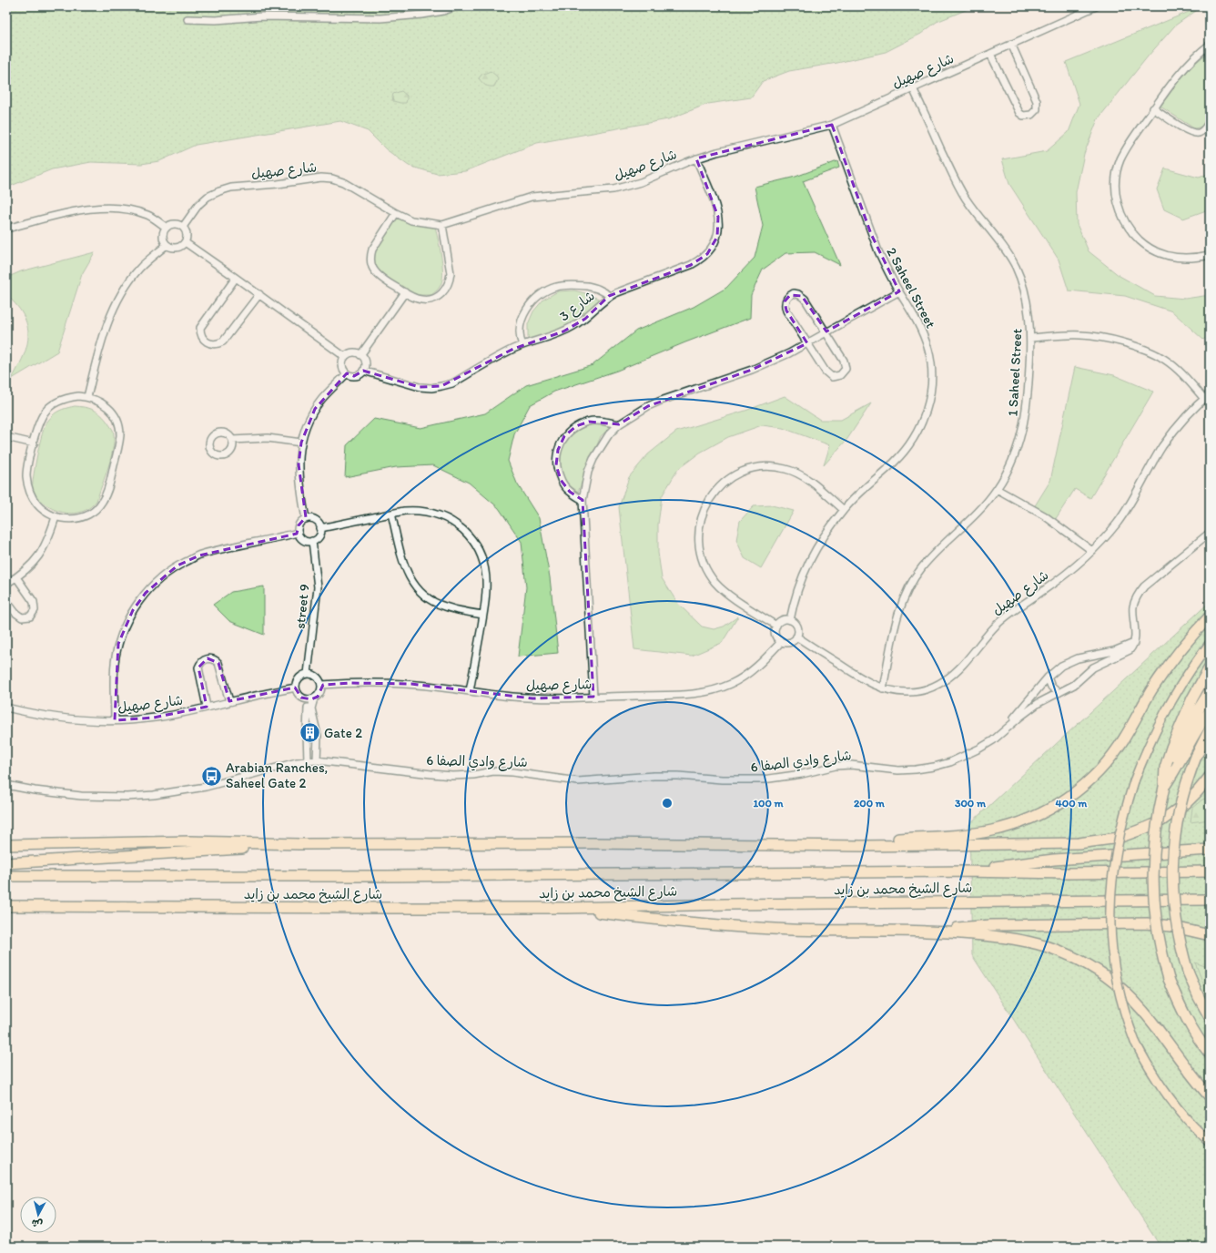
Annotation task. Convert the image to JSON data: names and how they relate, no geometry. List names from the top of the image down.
{
  "streets": {
    "highway": ["شارع الشيخ محمد بن زايد"],
    "street": [
      "شارع صهيل",
      "2 Saheel Street",
      "3 شارع",
      "1 Saheel Street",
      "street 9",
      "شارع وادي الصفا 6"
    ]
  },
  "crossings": [
    ["شارع صهيل", "2 Saheel Street"],
    ["شارع صهيل", "3 شارع"],
    ["شارع صهيل", "1 Saheel Street"],
    ["شارع صهيل", "street 9"]
  ],
  "places": {
    "building": ["Gate 2"],
    "bus stop": ["Arabian Ranches, Saheel Gate 2"]
  },
  "north": "bottom",
  "rings": [
    "100 m",
    "200 m",
    "300 m",
    "400 m"
  ]
}
